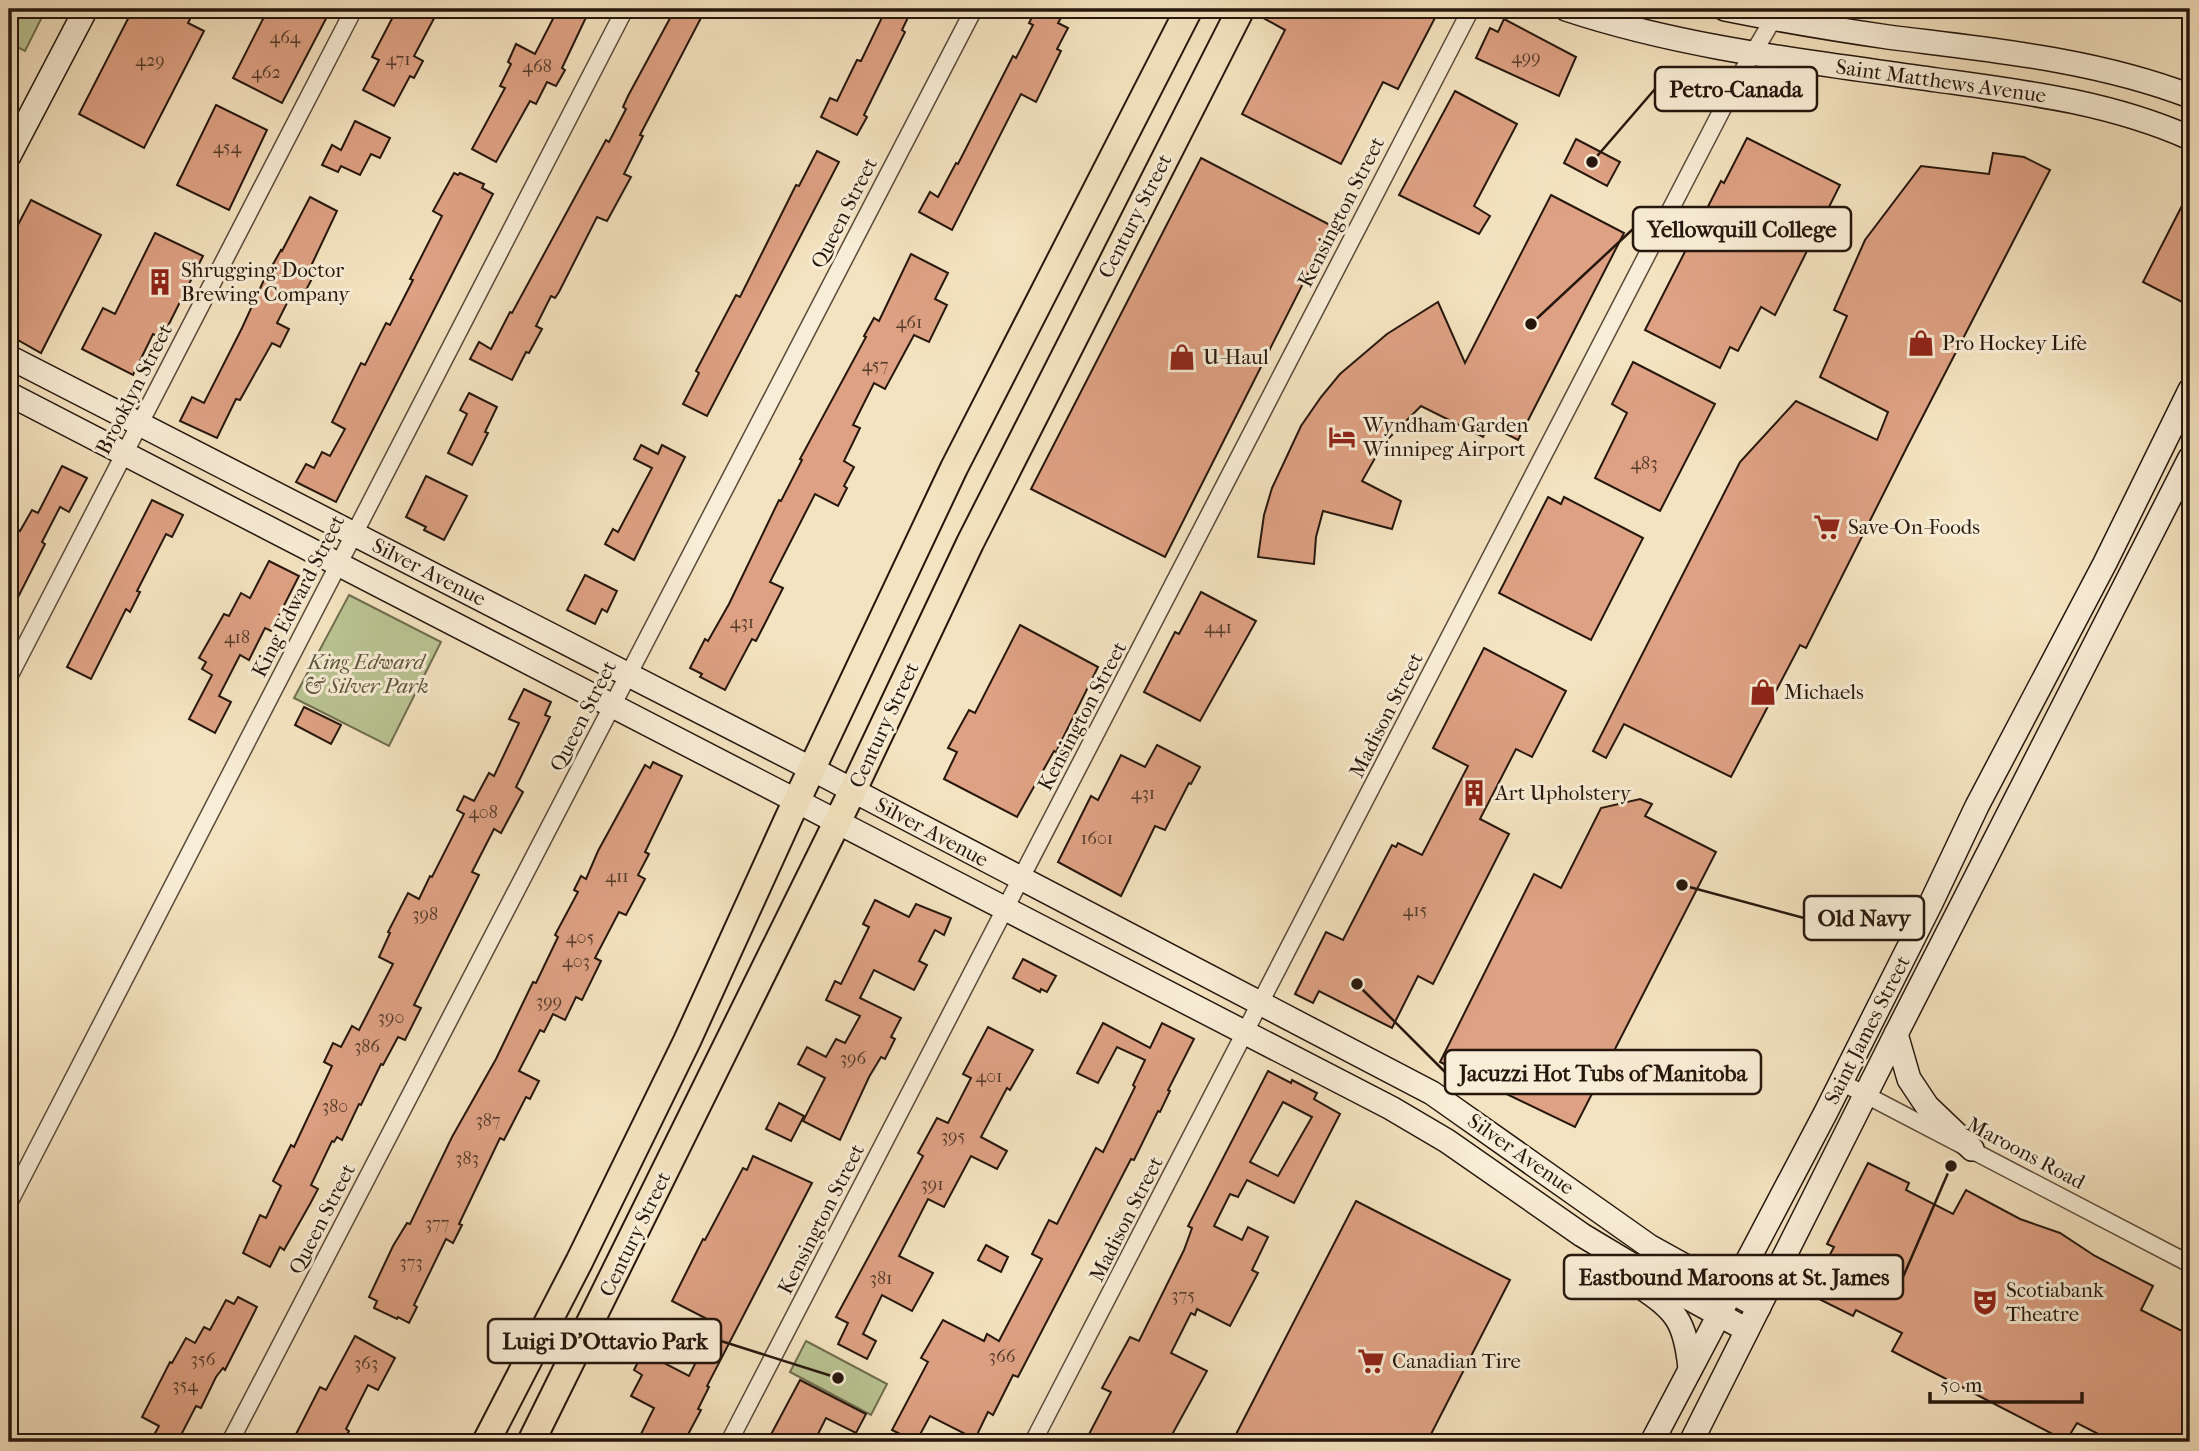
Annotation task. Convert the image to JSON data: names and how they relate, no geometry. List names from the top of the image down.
{
  "streets": {
    "main road": ["Century Street"],
    "street": [
      "Saint Matthews Avenue",
      "Kensington Street",
      "Queen Street",
      "Brooklyn Street",
      "Silver Avenue",
      "King Edward Street",
      "Madison Street",
      "Saint James Street",
      "Maroons Road"
    ]
  },
  "crossings": [
    ["Saint Matthews Avenue", "Madison Street"],
    ["Kensington Street", "Silver Avenue"],
    ["Queen Street", "Silver Avenue"],
    ["Century Street", "Silver Avenue"],
    ["Brooklyn Street", "Silver Avenue"],
    ["Silver Avenue", "King Edward Street"],
    ["Silver Avenue", "Madison Street"],
    ["Silver Avenue", "Saint James Street"],
    ["Saint James Street", "Maroons Road"]
  ],
  "parks": ["King Edward & Silver Park"],
  "places": {
    "other": [
      "Petro-Canada",
      "Yellowquill College",
      "Old Navy",
      "Jacuzzi Hot Tubs of Manitoba",
      "Eastbound Maroons at St. James",
      "Luigi D'Ottavio Park"
    ],
    "building": ["Shrugging Doctor Brewing Company", "Art Upholstery"],
    "shop": ["Pro Hockey Life", "U-Haul", "Michaels"],
    "hotel": ["Wyndham Garden Winnipeg Airport"],
    "supermarket": ["Save-On-Foods", "Canadian Tire"],
    "theatre": ["Scotiabank Theatre"]
  },
  "house_numbers": [
    "464",
    "499",
    "471",
    "429",
    "468",
    "462",
    "454",
    "461",
    "457",
    "483",
    "431",
    "441",
    "418",
    "431",
    "408",
    "1601",
    "411",
    "415",
    "398",
    "405",
    "403",
    "399",
    "390",
    "386",
    "396",
    "401",
    "380",
    "387",
    "395",
    "383",
    "391",
    "377",
    "373",
    "381",
    "375",
    "366",
    "356",
    "363",
    "354"
  ],
  "scale_bar": "50 m"
}
